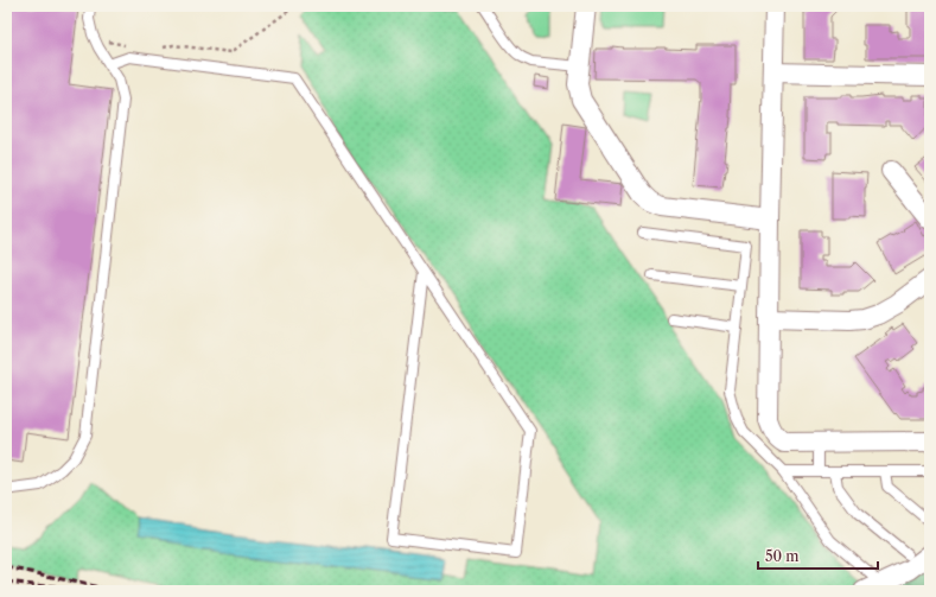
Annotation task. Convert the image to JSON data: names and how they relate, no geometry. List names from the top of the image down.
{
  "scale_bar": "50 m"
}
